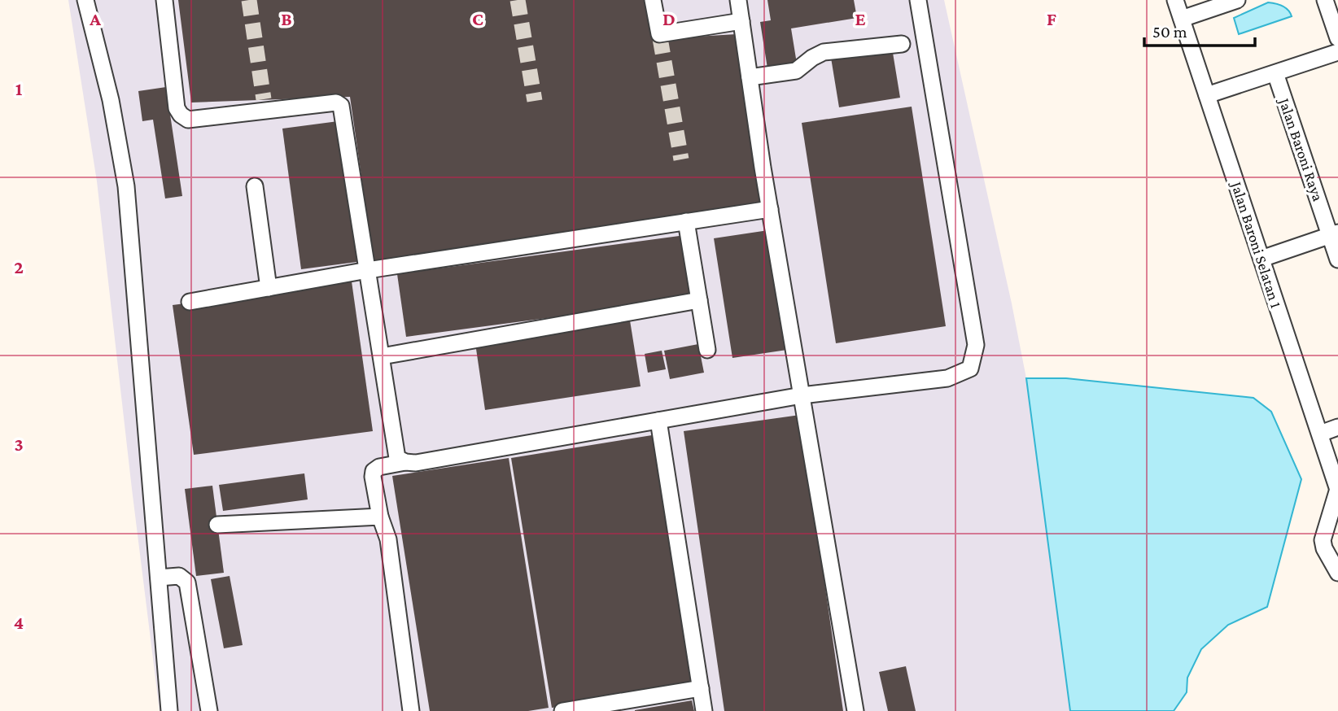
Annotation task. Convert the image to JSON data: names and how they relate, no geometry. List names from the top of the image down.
{
  "streets": {
    "street": ["Jalan Baroni Raya", "Jalan Baroni Selatan 1"]
  },
  "scale_bar": "50 m",
  "grid": {
    "columns": [
      "A",
      "B",
      "C",
      "D",
      "E",
      "F"
    ],
    "rows": [
      "1",
      "2",
      "3",
      "4"
    ]
  }
}
